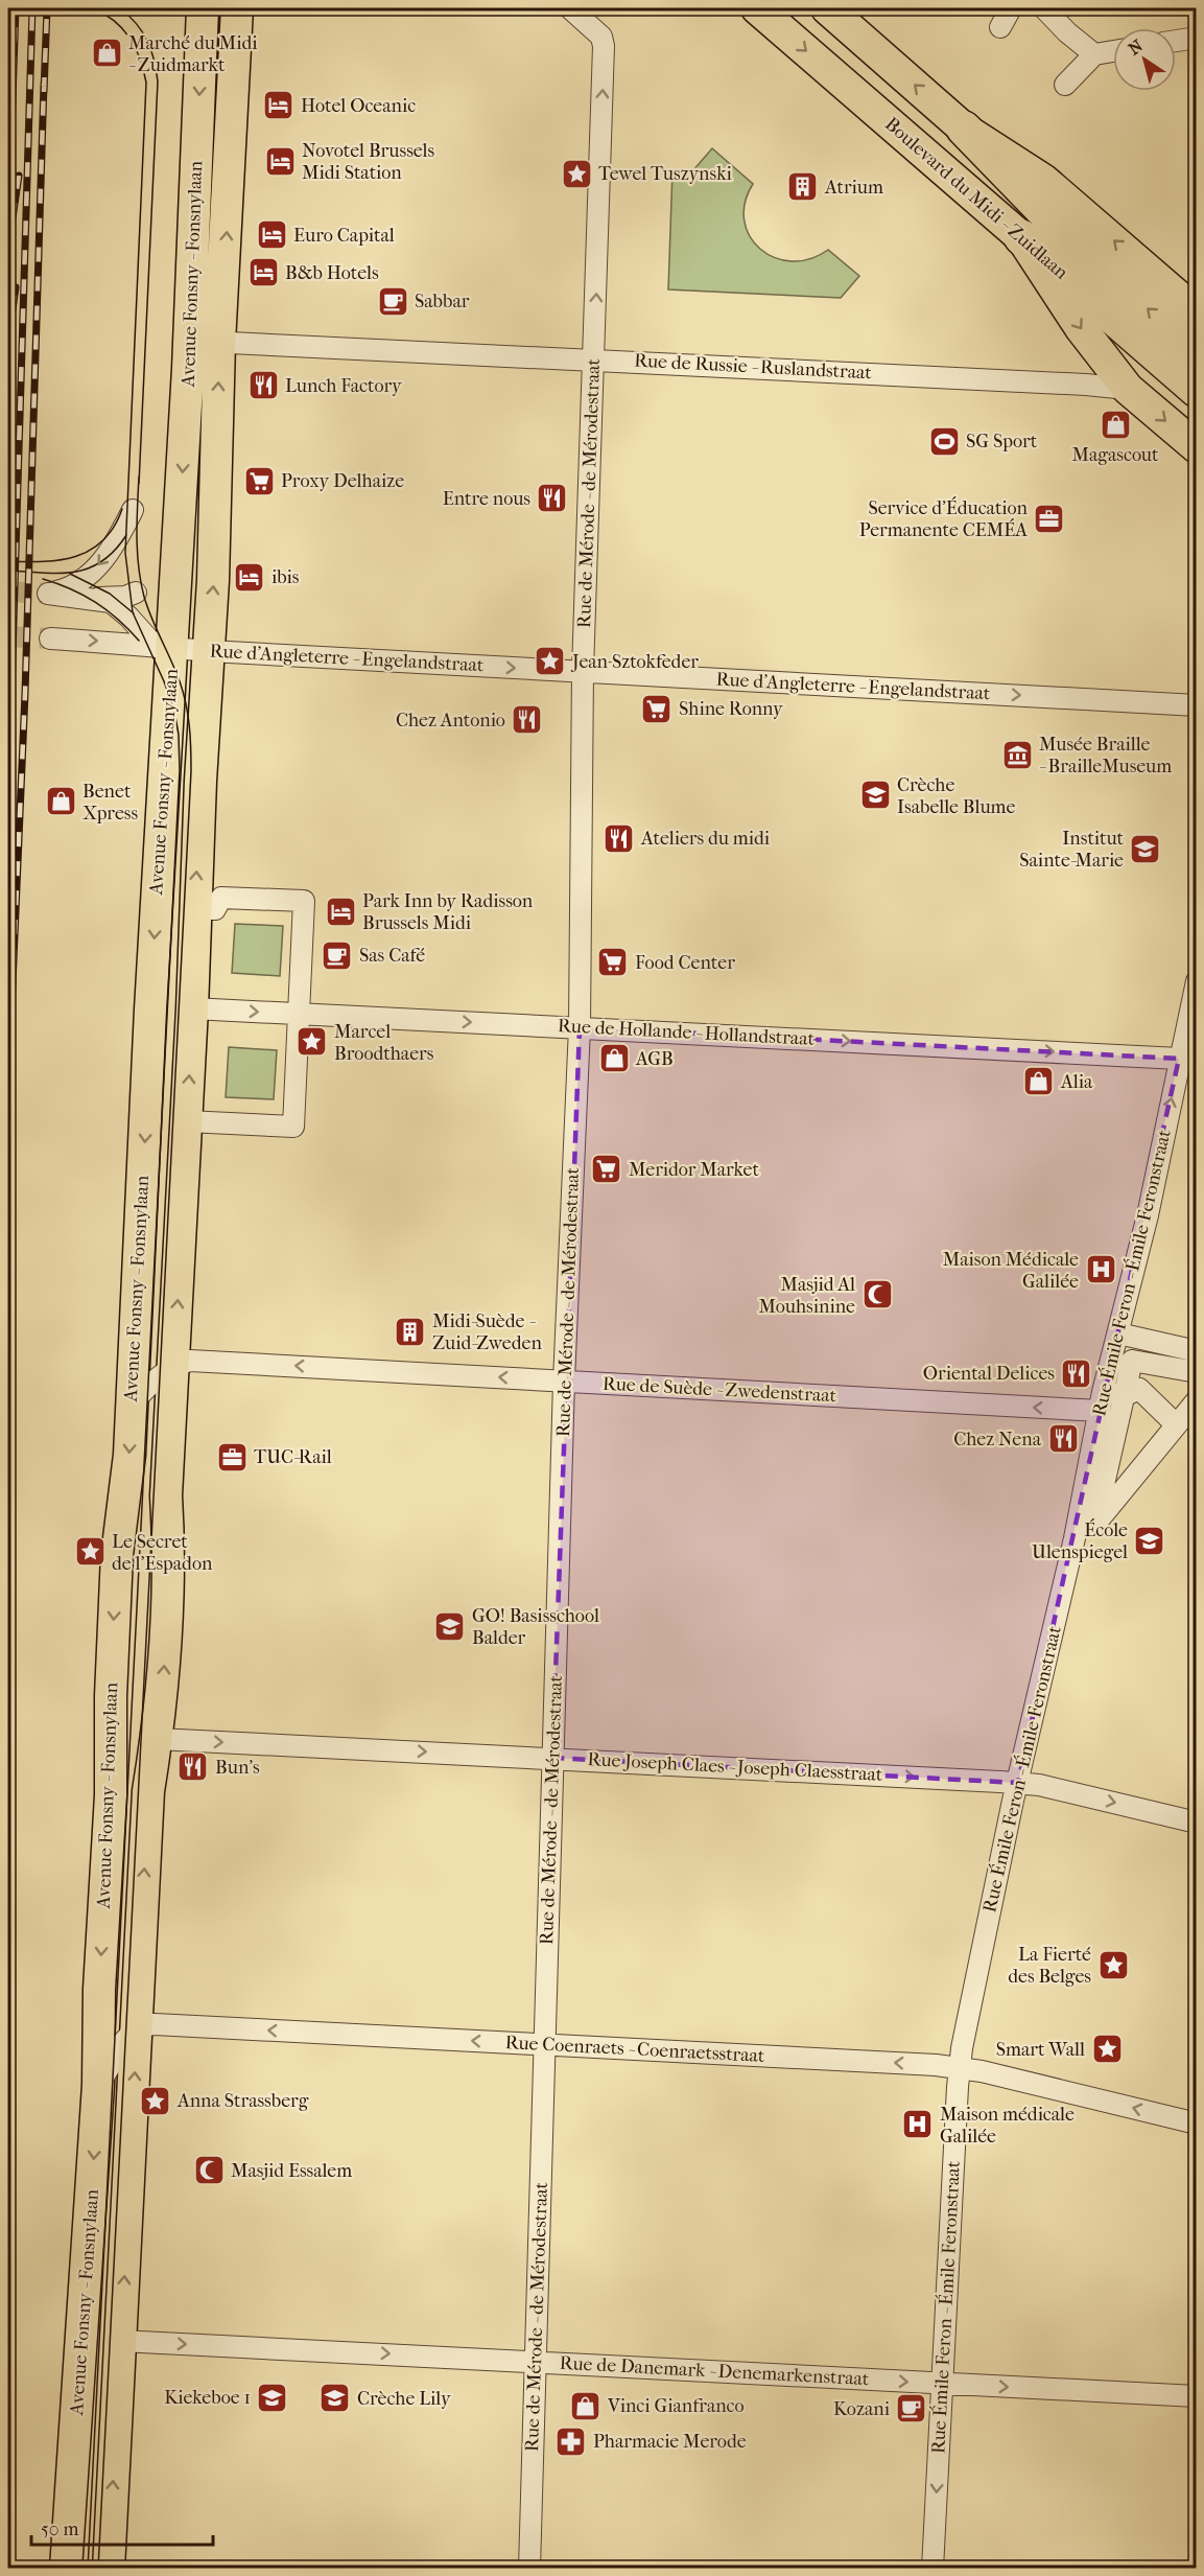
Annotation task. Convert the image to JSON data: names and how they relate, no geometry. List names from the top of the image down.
{
  "streets": {
    "highway": ["Boulevard du Midi - Zuidlaan"],
    "main road": ["Avenue Fonsny - Fonsnylaan"],
    "street": [
      "Rue de Russie - Ruslandstraat",
      "Rue de Mérode - de Mérodestraat",
      "Rue d'Angleterre - Engelandstraat",
      "Rue de Hollande - Hollandstraat",
      "Rue Émile Feron - Émile Feronstraat",
      "Rue de Suède - Zwedenstraat",
      "Rue Joseph Claes - Joseph Claesstraat",
      "Rue Coenraets - Coenraetsstraat",
      "Rue de Danemark - Denemarkenstraat"
    ]
  },
  "crossings": [
    ["Avenue Fonsny - Fonsnylaan", "Rue de Russie - Ruslandstraat"],
    ["Avenue Fonsny - Fonsnylaan", "Rue d'Angleterre - Engelandstraat"],
    ["Avenue Fonsny - Fonsnylaan", "Rue de Hollande - Hollandstraat"],
    ["Avenue Fonsny - Fonsnylaan", "Rue de Suède - Zwedenstraat"],
    ["Avenue Fonsny - Fonsnylaan", "Rue Joseph Claes - Joseph Claesstraat"],
    ["Avenue Fonsny - Fonsnylaan", "Rue Coenraets - Coenraetsstraat"],
    ["Avenue Fonsny - Fonsnylaan", "Rue de Danemark - Denemarkenstraat"],
    ["Rue de Russie - Ruslandstraat", "Rue de Mérode - de Mérodestraat"],
    ["Rue de Mérode - de Mérodestraat", "Rue d'Angleterre - Engelandstraat"],
    ["Rue de Mérode - de Mérodestraat", "Rue de Hollande - Hollandstraat"],
    ["Rue de Mérode - de Mérodestraat", "Rue de Suède - Zwedenstraat"],
    ["Rue de Mérode - de Mérodestraat", "Rue Joseph Claes - Joseph Claesstraat"],
    ["Rue de Mérode - de Mérodestraat", "Rue Coenraets - Coenraetsstraat"],
    ["Rue de Mérode - de Mérodestraat", "Rue de Danemark - Denemarkenstraat"],
    ["Rue de Hollande - Hollandstraat", "Rue Émile Feron - Émile Feronstraat"],
    ["Rue Émile Feron - Émile Feronstraat", "Rue de Suède - Zwedenstraat"],
    ["Rue Émile Feron - Émile Feronstraat", "Rue Joseph Claes - Joseph Claesstraat"],
    ["Rue Émile Feron - Émile Feronstraat", "Rue Coenraets - Coenraetsstraat"],
    ["Rue Émile Feron - Émile Feronstraat", "Rue de Danemark - Denemarkenstraat"]
  ],
  "one_way": [
    "Rue d'Angleterre - Engelandstraat",
    "Rue de Hollande - Hollandstraat",
    "Rue de Suède - Zwedenstraat",
    "Rue Joseph Claes - Joseph Claesstraat",
    "Rue Coenraets - Coenraetsstraat",
    "Rue de Danemark - Denemarkenstraat"
  ],
  "places": {
    "shop": [
      "Marché du Midi - Zuidmarkt",
      "Magascout",
      "Benet Xpress",
      "AGB",
      "Alia",
      "Vinci Gianfranco"
    ],
    "hotel": [
      "Hotel Oceanic",
      "Novotel Brussels Midi Station",
      "Euro Capital",
      "B&b Hotels",
      "ibis",
      "Park Inn by Radisson Brussels Midi"
    ],
    "place": [
      "Tewel Tuszynski",
      "Jean Sztokfeder",
      "Marcel Broodthaers",
      "Le Secret de l'Espadon",
      "La Fierté des Belges",
      "Smart Wall",
      "Anna Strassberg"
    ],
    "building": ["Atrium", "Midi-Suède - Zuid-Zweden"],
    "cafe": ["Sabbar", "Sas Café", "Kozani"],
    "restaurant": [
      "Lunch Factory",
      "Entre nous",
      "Chez Antonio",
      "Ateliers du midi",
      "Oriental Delices",
      "Chez Nena",
      "Bun's"
    ],
    "sports": ["SG Sport"],
    "supermarket": [
      "Proxy Delhaize",
      "Shine Ronny",
      "Food Center",
      "Meridor Market"
    ],
    "office": ["Service d’Éducation Permanente CEMÉA", "TUC-Rail"],
    "museum": ["Musée Braille - BrailleMuseum"],
    "school or university": [
      "Crèche Isabelle Blume",
      "Institut Sainte-Marie",
      "École Ulenspiegel",
      "GO! Basisschool Balder",
      "Kiekeboe 1",
      "Crèche Lily"
    ],
    "hospital": ["Maison Médicale Galilée", "Maison médicale Galilée"],
    "mosque": ["Masjid Al Mouhsinine", "Masjid Essalem"],
    "pharmacy": ["Pharmacie Merode"]
  },
  "scale_bar": "50 m",
  "north": "top left"
}
